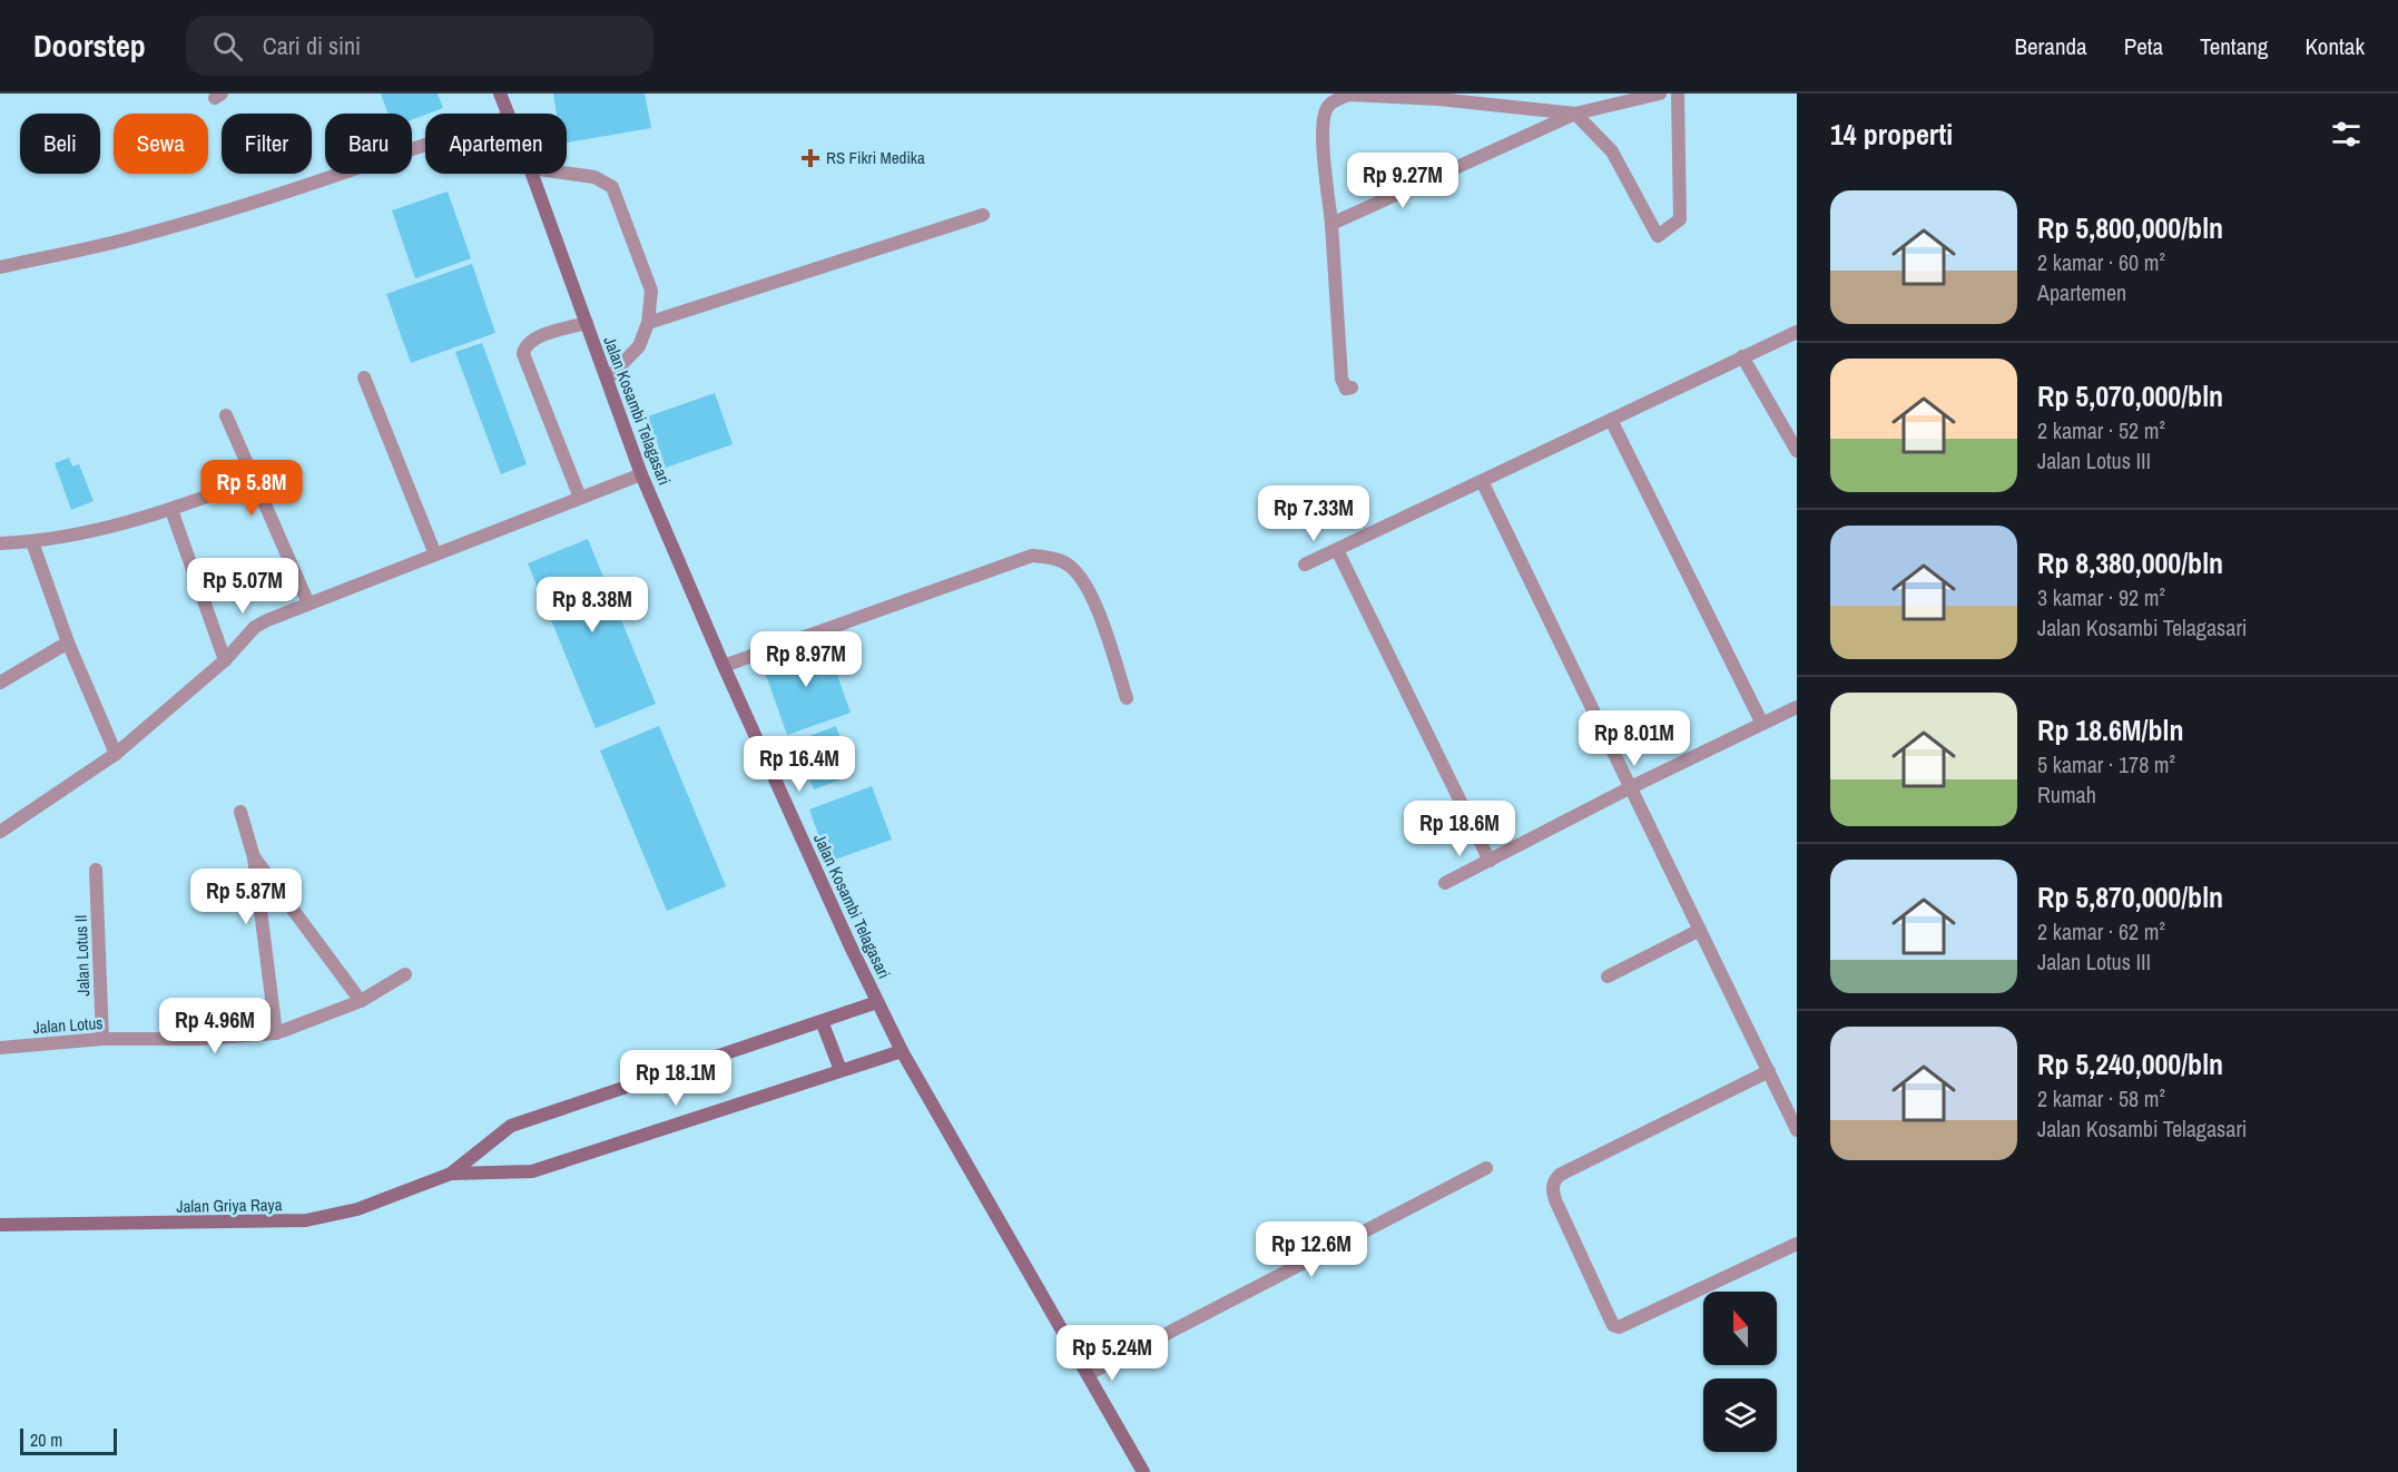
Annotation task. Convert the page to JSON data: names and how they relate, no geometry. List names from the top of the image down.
{
  "streets": {
    "main road": ["Jalan Kosambi Telagasari", "Jalan Griya Raya"],
    "street": ["Jalan Lotus II", "Jalan Lotus"]
  },
  "crossings": [
    ["Jalan Kosambi Telagasari", "Jalan Griya Raya"],
    ["Jalan Lotus II", "Jalan Lotus"]
  ],
  "places": {
    "health": ["RS Fikri Medika"]
  },
  "scale_bar": "20 m",
  "north": "top",
  "page": {
    "header": "Doorstep",
    "search": "Cari di sini",
    "nav": [
      "Beranda",
      "Peta",
      "Tentang",
      "Kontak"
    ],
    "heading": "14 properti",
    "chip": [
      "Beli",
      "Sewa",
      "Filter",
      "Baru",
      "Apartemen"
    ],
    "price": [
      "Rp 9.27M",
      "Rp 5.8M",
      "Rp 7.33M",
      "Rp 5.07M",
      "Rp 8.38M",
      "Rp 8.97M",
      "Rp 8.01M",
      "Rp 16.4M",
      "Rp 18.6M",
      "Rp 5.87M",
      "Rp 4.96M",
      "Rp 18.1M",
      "Rp 12.6M",
      "Rp 5.24M"
    ],
    "list": [
      {
        "name": "Rp 5,800,000/bln",
        "note": "2 kamar · 60 m² · Apartemen"
      },
      {
        "name": "Rp 5,070,000/bln",
        "note": "2 kamar · 52 m² · Jalan Lotus III"
      },
      {
        "name": "Rp 8,380,000/bln",
        "note": "3 kamar · 92 m² · Jalan Kosambi Telagasari"
      },
      {
        "name": "Rp 18.6M/bln",
        "note": "5 kamar · 178 m² · Rumah"
      },
      {
        "name": "Rp 5,870,000/bln",
        "note": "2 kamar · 62 m² · Jalan Lotus III"
      },
      {
        "name": "Rp 5,240,000/bln",
        "note": "2 kamar · 58 m² · Jalan Kosambi Telagasari"
      }
    ],
    "scale": "20 m"
  }
}
